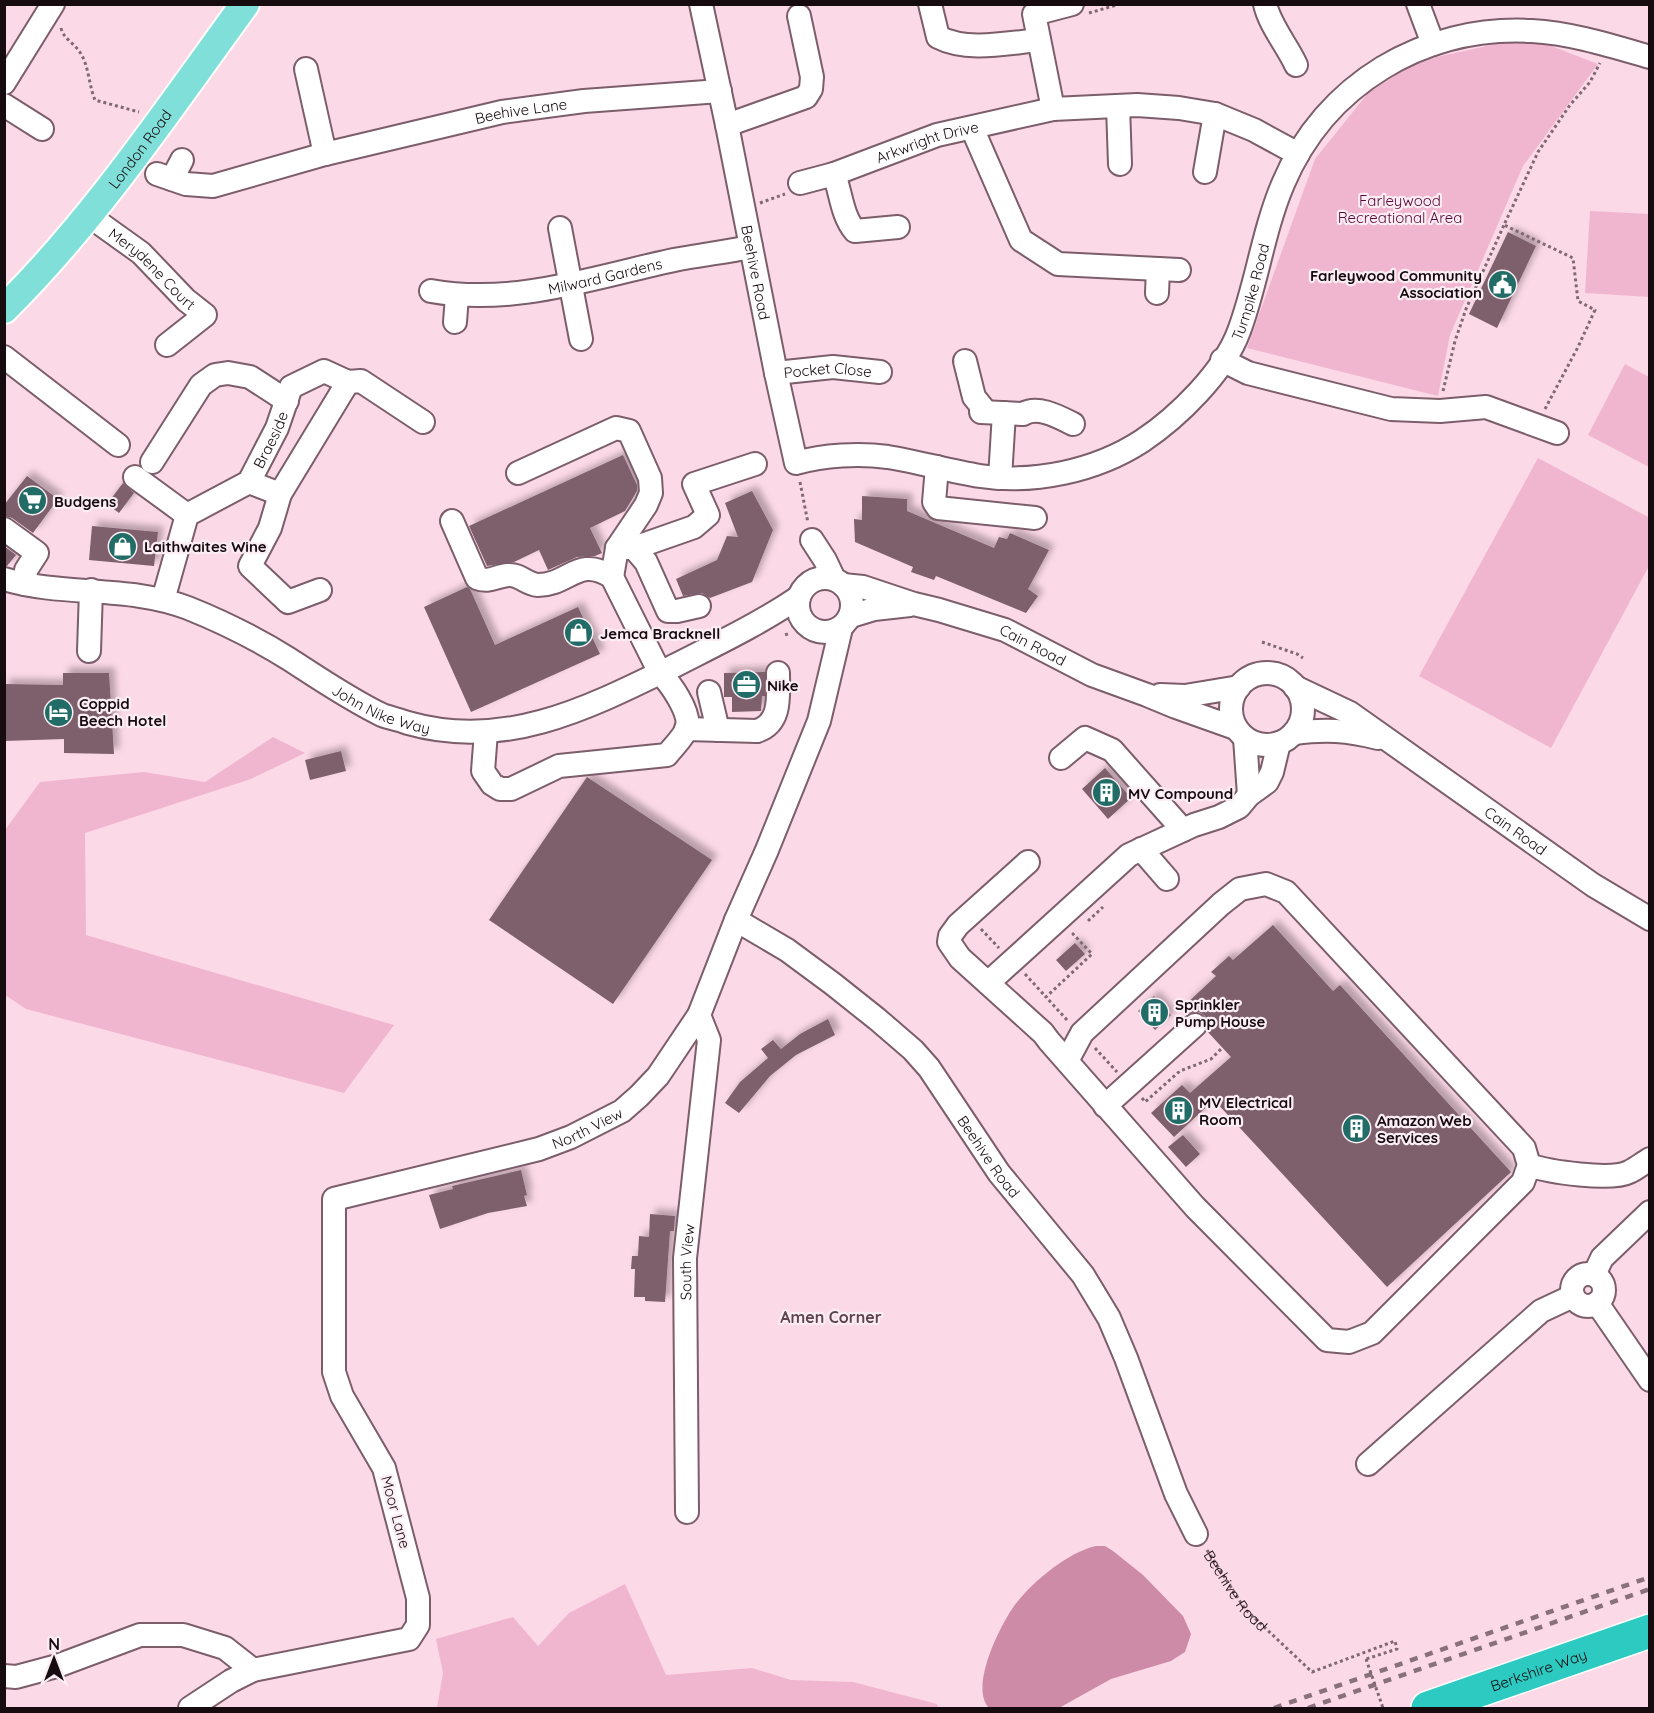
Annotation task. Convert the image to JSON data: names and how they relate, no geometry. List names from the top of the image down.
{
  "streets": {
    "highway": ["Berkshire Way"],
    "main road": ["London Road"],
    "street": [
      "Beehive Lane",
      "Arkwright Drive",
      "Merydene Court",
      "Beehive Road",
      "Milward Gardens",
      "Turnpike Road",
      "Pocket Close",
      "Braeside",
      "Cain Road",
      "John Nike Way",
      "North View",
      "South View",
      "Moor Lane"
    ]
  },
  "crossings": [
    ["Beehive Lane", "Beehive Road"],
    ["Arkwright Drive", "Turnpike Road"],
    ["London Road", "Merydene Court"],
    ["Beehive Road", "Milward Gardens"],
    ["Beehive Road", "Turnpike Road"],
    ["Beehive Road", "Pocket Close"],
    ["Beehive Road", "North View"],
    ["Cain Road", "John Nike Way"],
    ["North View", "South View"],
    ["North View", "Moor Lane"]
  ],
  "districts": ["Amen Corner"],
  "parks": ["Farleywood Recreational Area"],
  "places": {
    "public building": ["Farleywood Community Association"],
    "supermarket": ["Budgens"],
    "shop": ["Laithwaites Wine", "Jemca Bracknell"],
    "office": ["Nike"],
    "hotel": ["Coppid Beech Hotel"],
    "building": [
      "MV Compound",
      "Sprinkler Pump House",
      "MV Electrical Room",
      "Amazon Web Services"
    ]
  },
  "north": "top"
}
